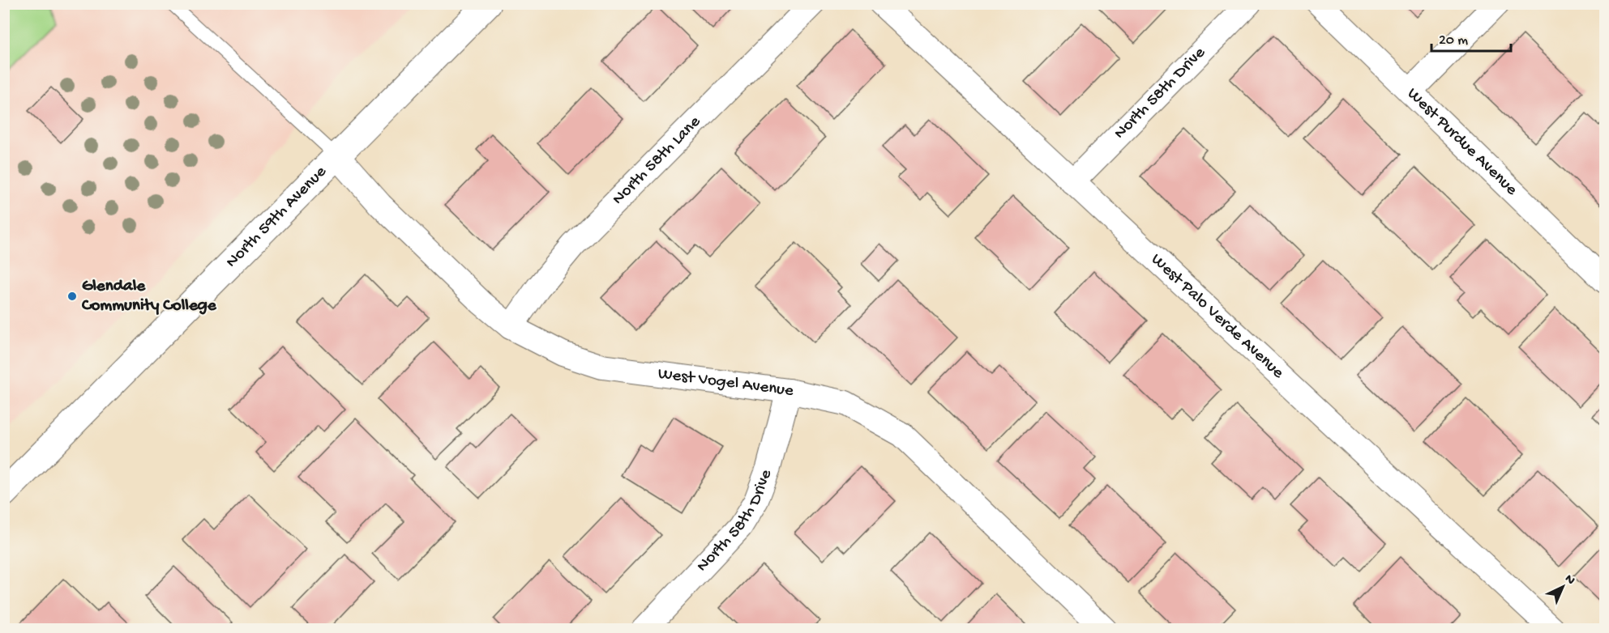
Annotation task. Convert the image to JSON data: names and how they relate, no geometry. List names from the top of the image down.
{
  "streets": {
    "main road": ["North 59th Avenue"],
    "street": [
      "North 58th Drive",
      "West Purdue Avenue",
      "North 58th Lane",
      "West Palo Verde Avenue",
      "West Vogel Avenue"
    ]
  },
  "crossings": [
    ["North 58th Drive", "West Palo Verde Avenue"],
    ["North 58th Drive", "West Vogel Avenue"],
    ["North 58th Lane", "West Vogel Avenue"],
    ["North 59th Avenue", "West Vogel Avenue"]
  ],
  "places": ["Glendale Community College"],
  "scale_bar": "20 m",
  "north": "top right"
}
